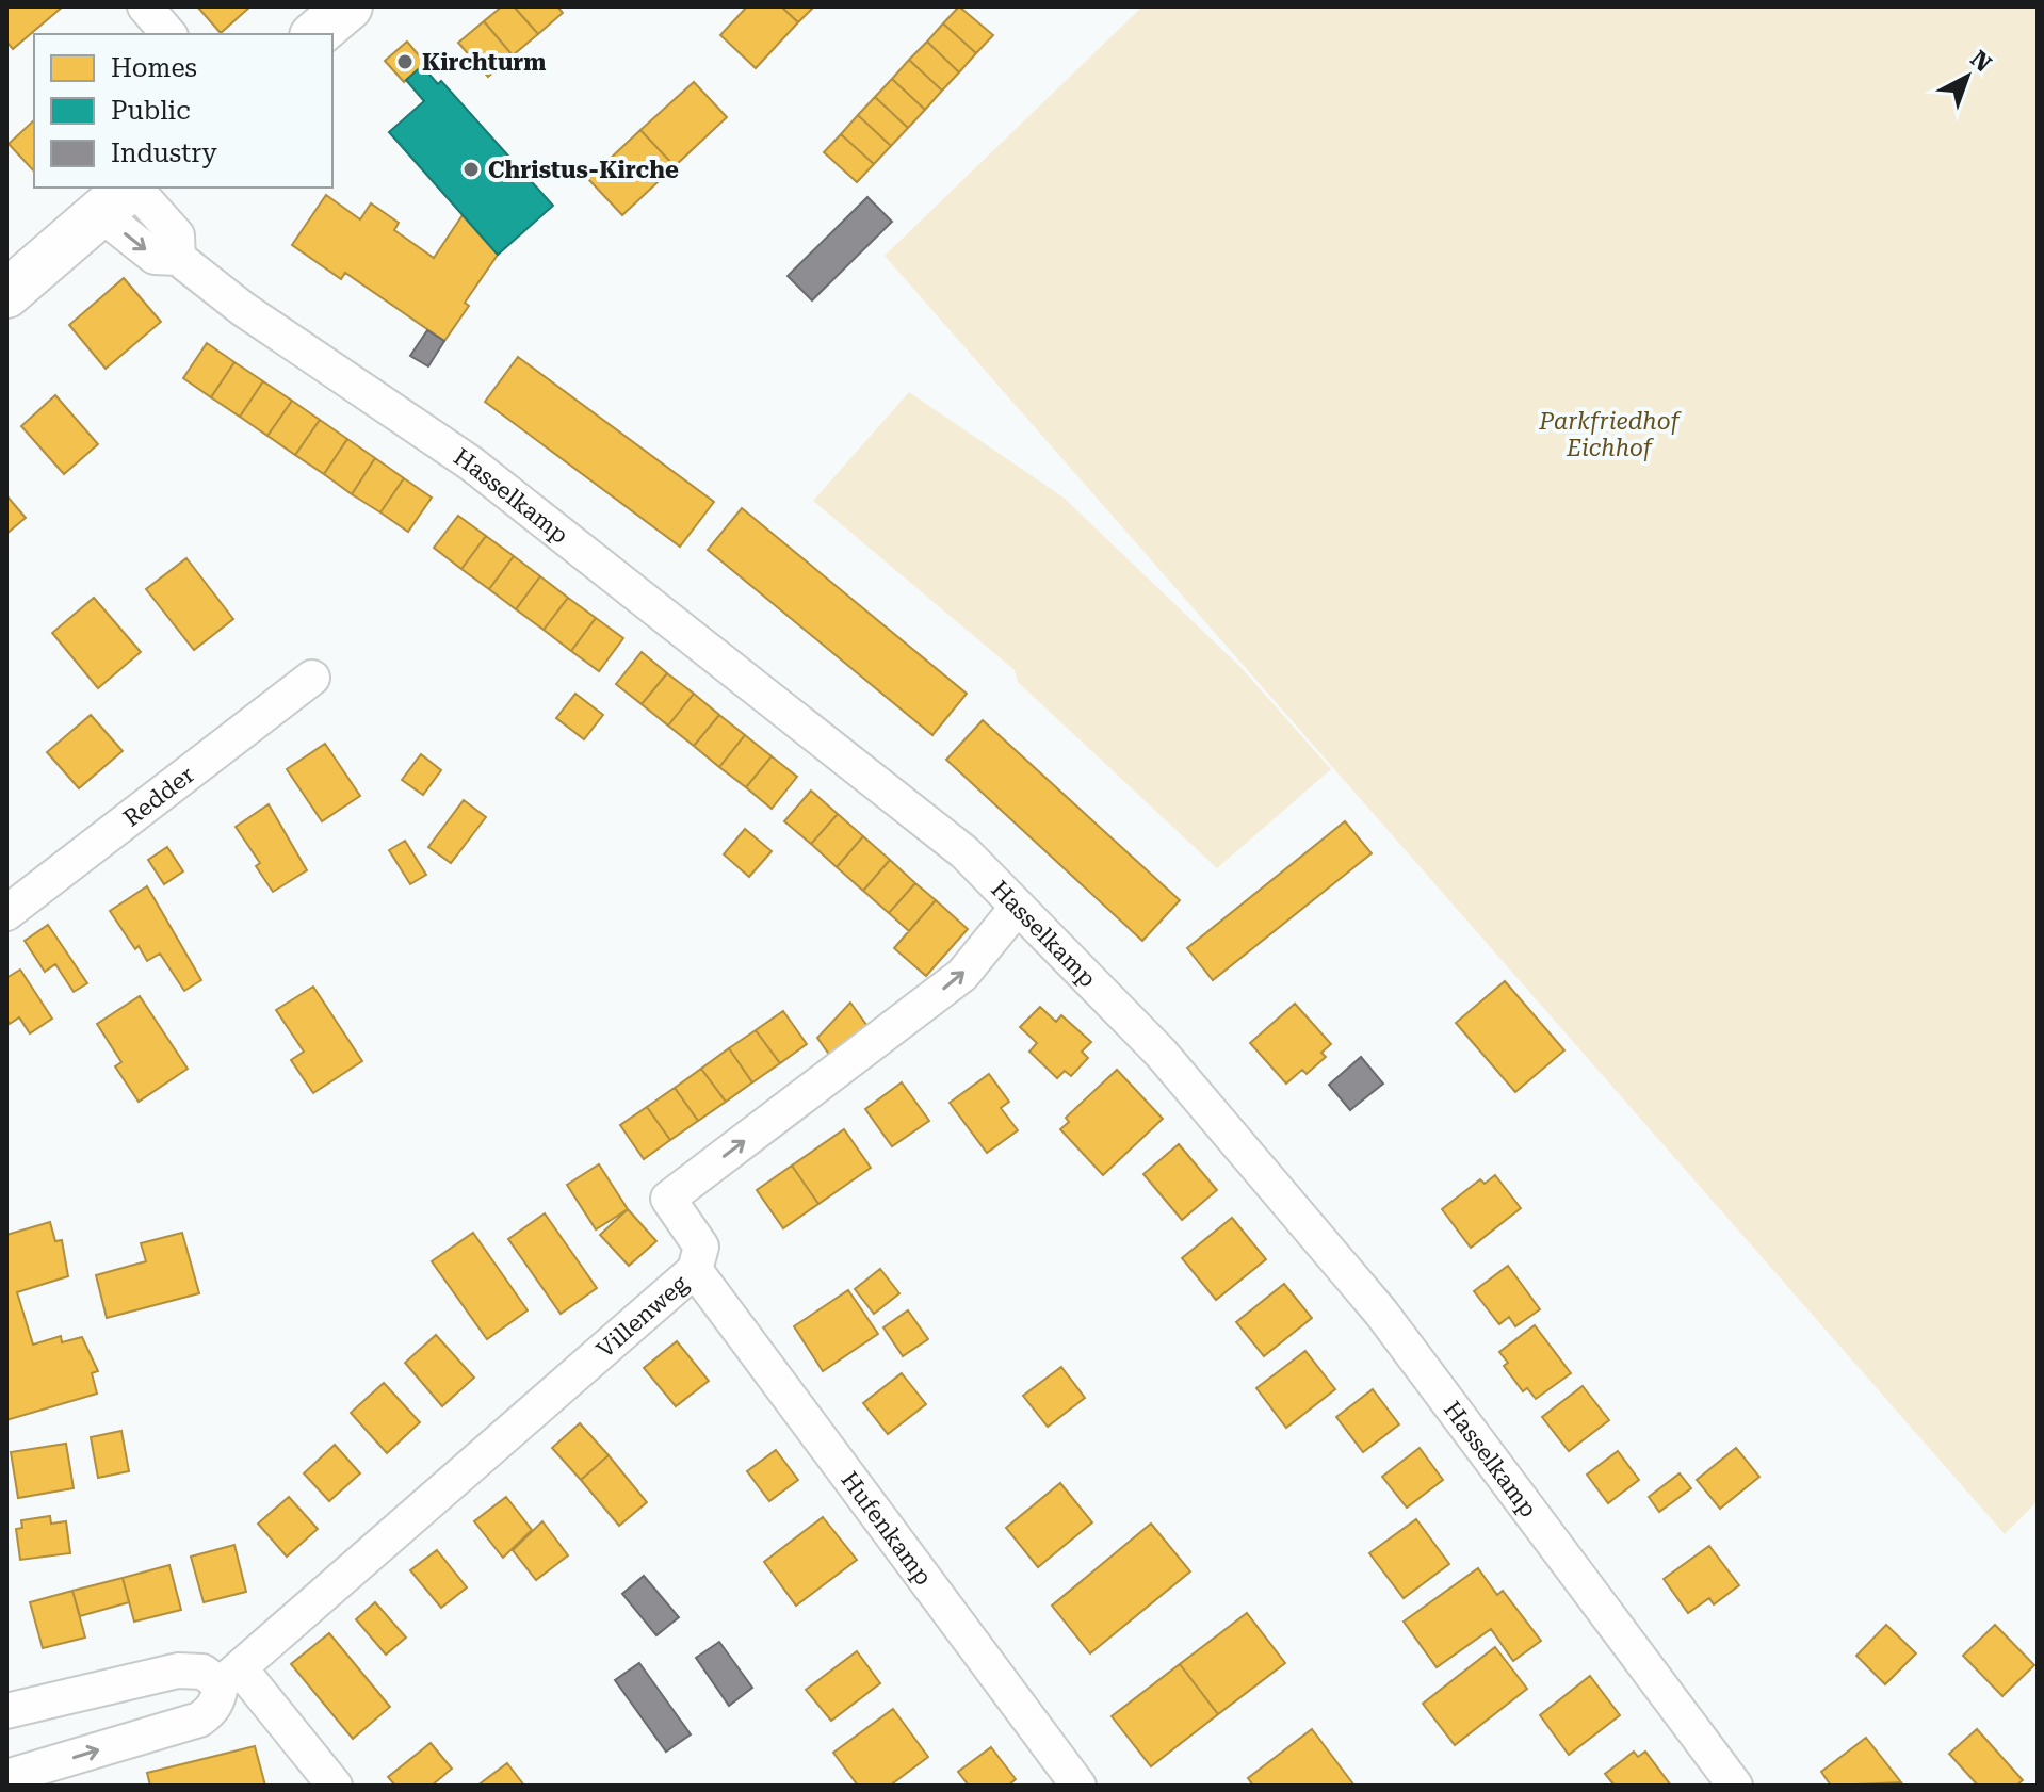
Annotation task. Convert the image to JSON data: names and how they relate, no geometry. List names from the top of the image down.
{
  "streets": {
    "street": [
      "Hasselkamp",
      "Redder",
      "Villenweg",
      "Hufenkamp"
    ]
  },
  "crossings": [
    ["Hasselkamp", "Villenweg"],
    ["Villenweg", "Hufenkamp"]
  ],
  "one_way": ["Villenweg"],
  "parks": ["Parkfriedhof Eichhof"],
  "places": ["Kirchturm", "Christus-Kirche"],
  "legend": ["Homes", "Public", "Industry"],
  "north": "top right"
}
